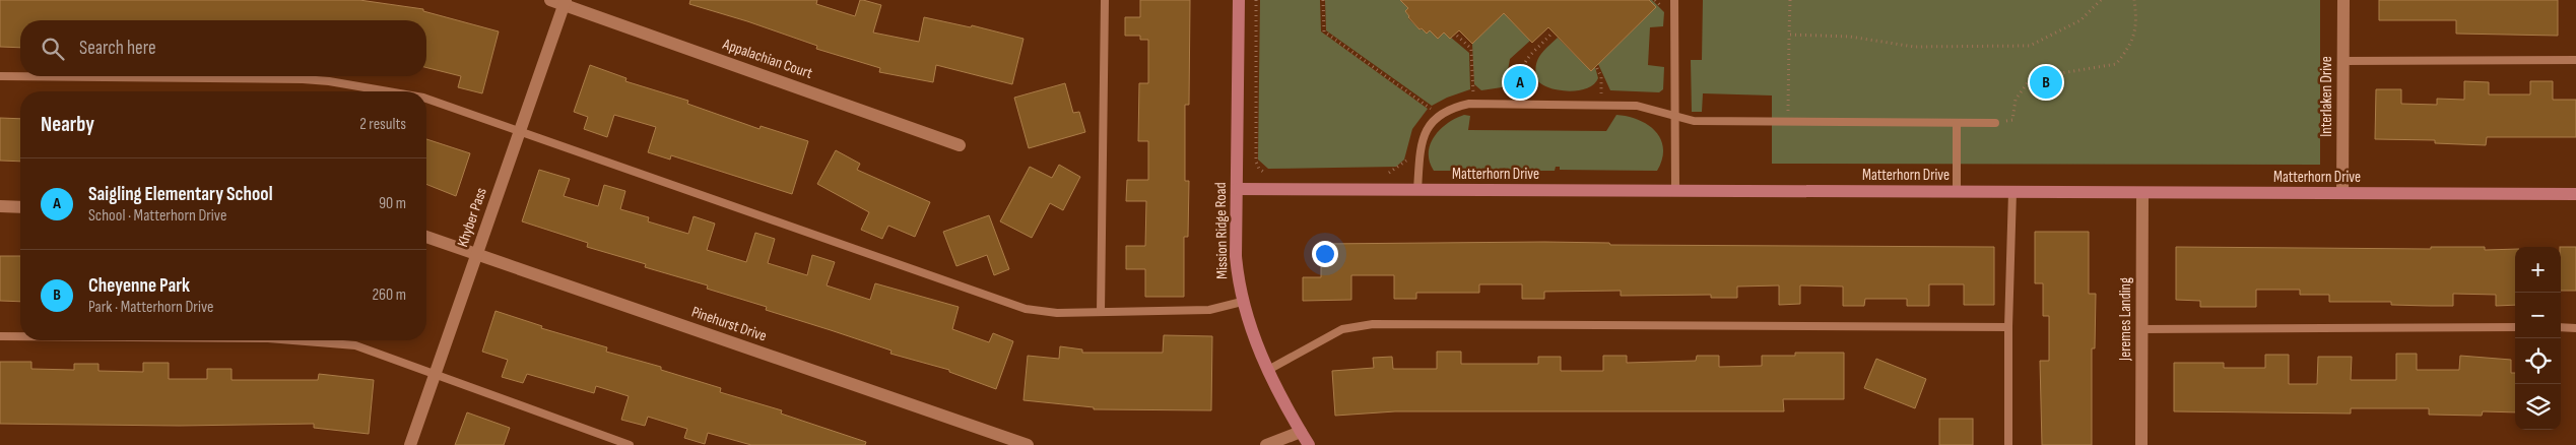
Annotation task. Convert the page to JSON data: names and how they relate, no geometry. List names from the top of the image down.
{
  "streets": {
    "street": [
      "Appalachian Court",
      "Interlaken Drive",
      "Matterhorn Drive",
      "Khyber Pass",
      "Mission Ridge Road",
      "Jeremes Landing",
      "Pinehurst Drive"
    ]
  },
  "crossings": [
    ["Appalachian Court", "Khyber Pass"],
    ["Interlaken Drive", "Matterhorn Drive"],
    ["Matterhorn Drive", "Mission Ridge Road"],
    ["Matterhorn Drive", "Jeremes Landing"],
    ["Khyber Pass", "Pinehurst Drive"]
  ],
  "page": {
    "search": "Search here",
    "pins": ["A", "B"],
    "heading": ["Nearby", "2 results"],
    "list": [
      {
        "mark": "A",
        "name": "Saigling Elementary School",
        "note": "School · Matterhorn Drive",
        "value": "90 m"
      },
      {
        "mark": "B",
        "name": "Cheyenne Park",
        "note": "Park · Matterhorn Drive",
        "value": "260 m"
      }
    ],
    "map_buttons": ["+", "−"]
  }
}
